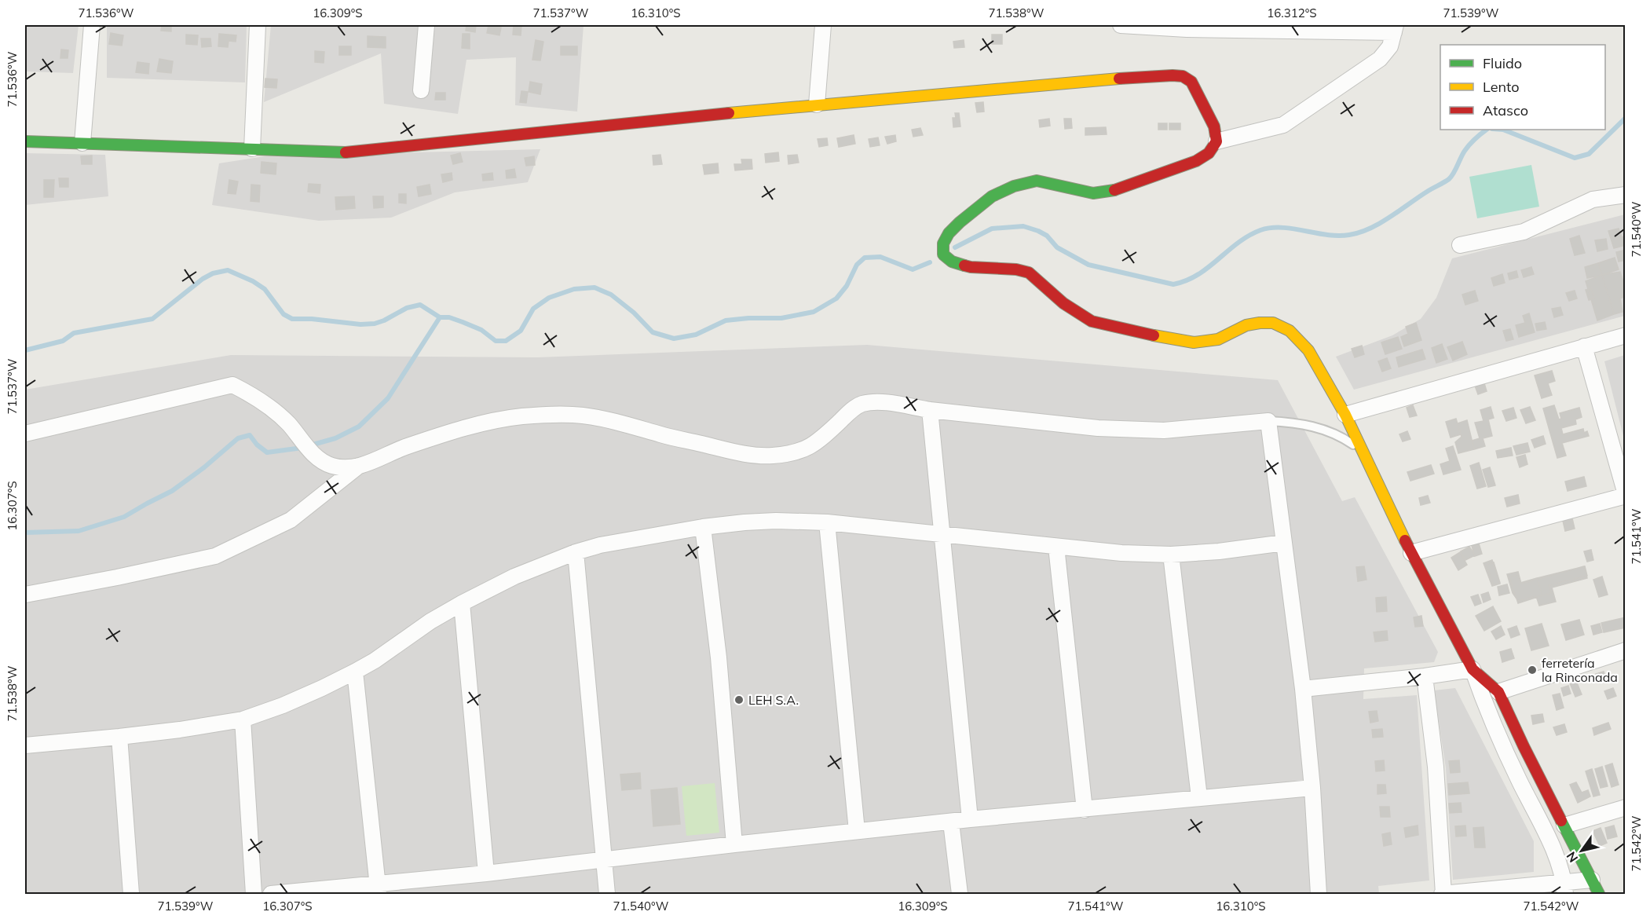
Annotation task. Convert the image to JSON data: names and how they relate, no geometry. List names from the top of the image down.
{
  "places": ["ferretería la Rinconada", "LEH S.A."],
  "legend": ["Fluido", "Lento", "Atasco"],
  "north": "bottom left",
  "coordinates": [
    "71.536°W",
    "16.309°S",
    "71.537°W",
    "16.310°S",
    "71.538°W",
    "16.312°S",
    "71.539°W",
    "71.540°W",
    "16.307°S",
    "71.541°W",
    "71.542°W"
  ]
}
